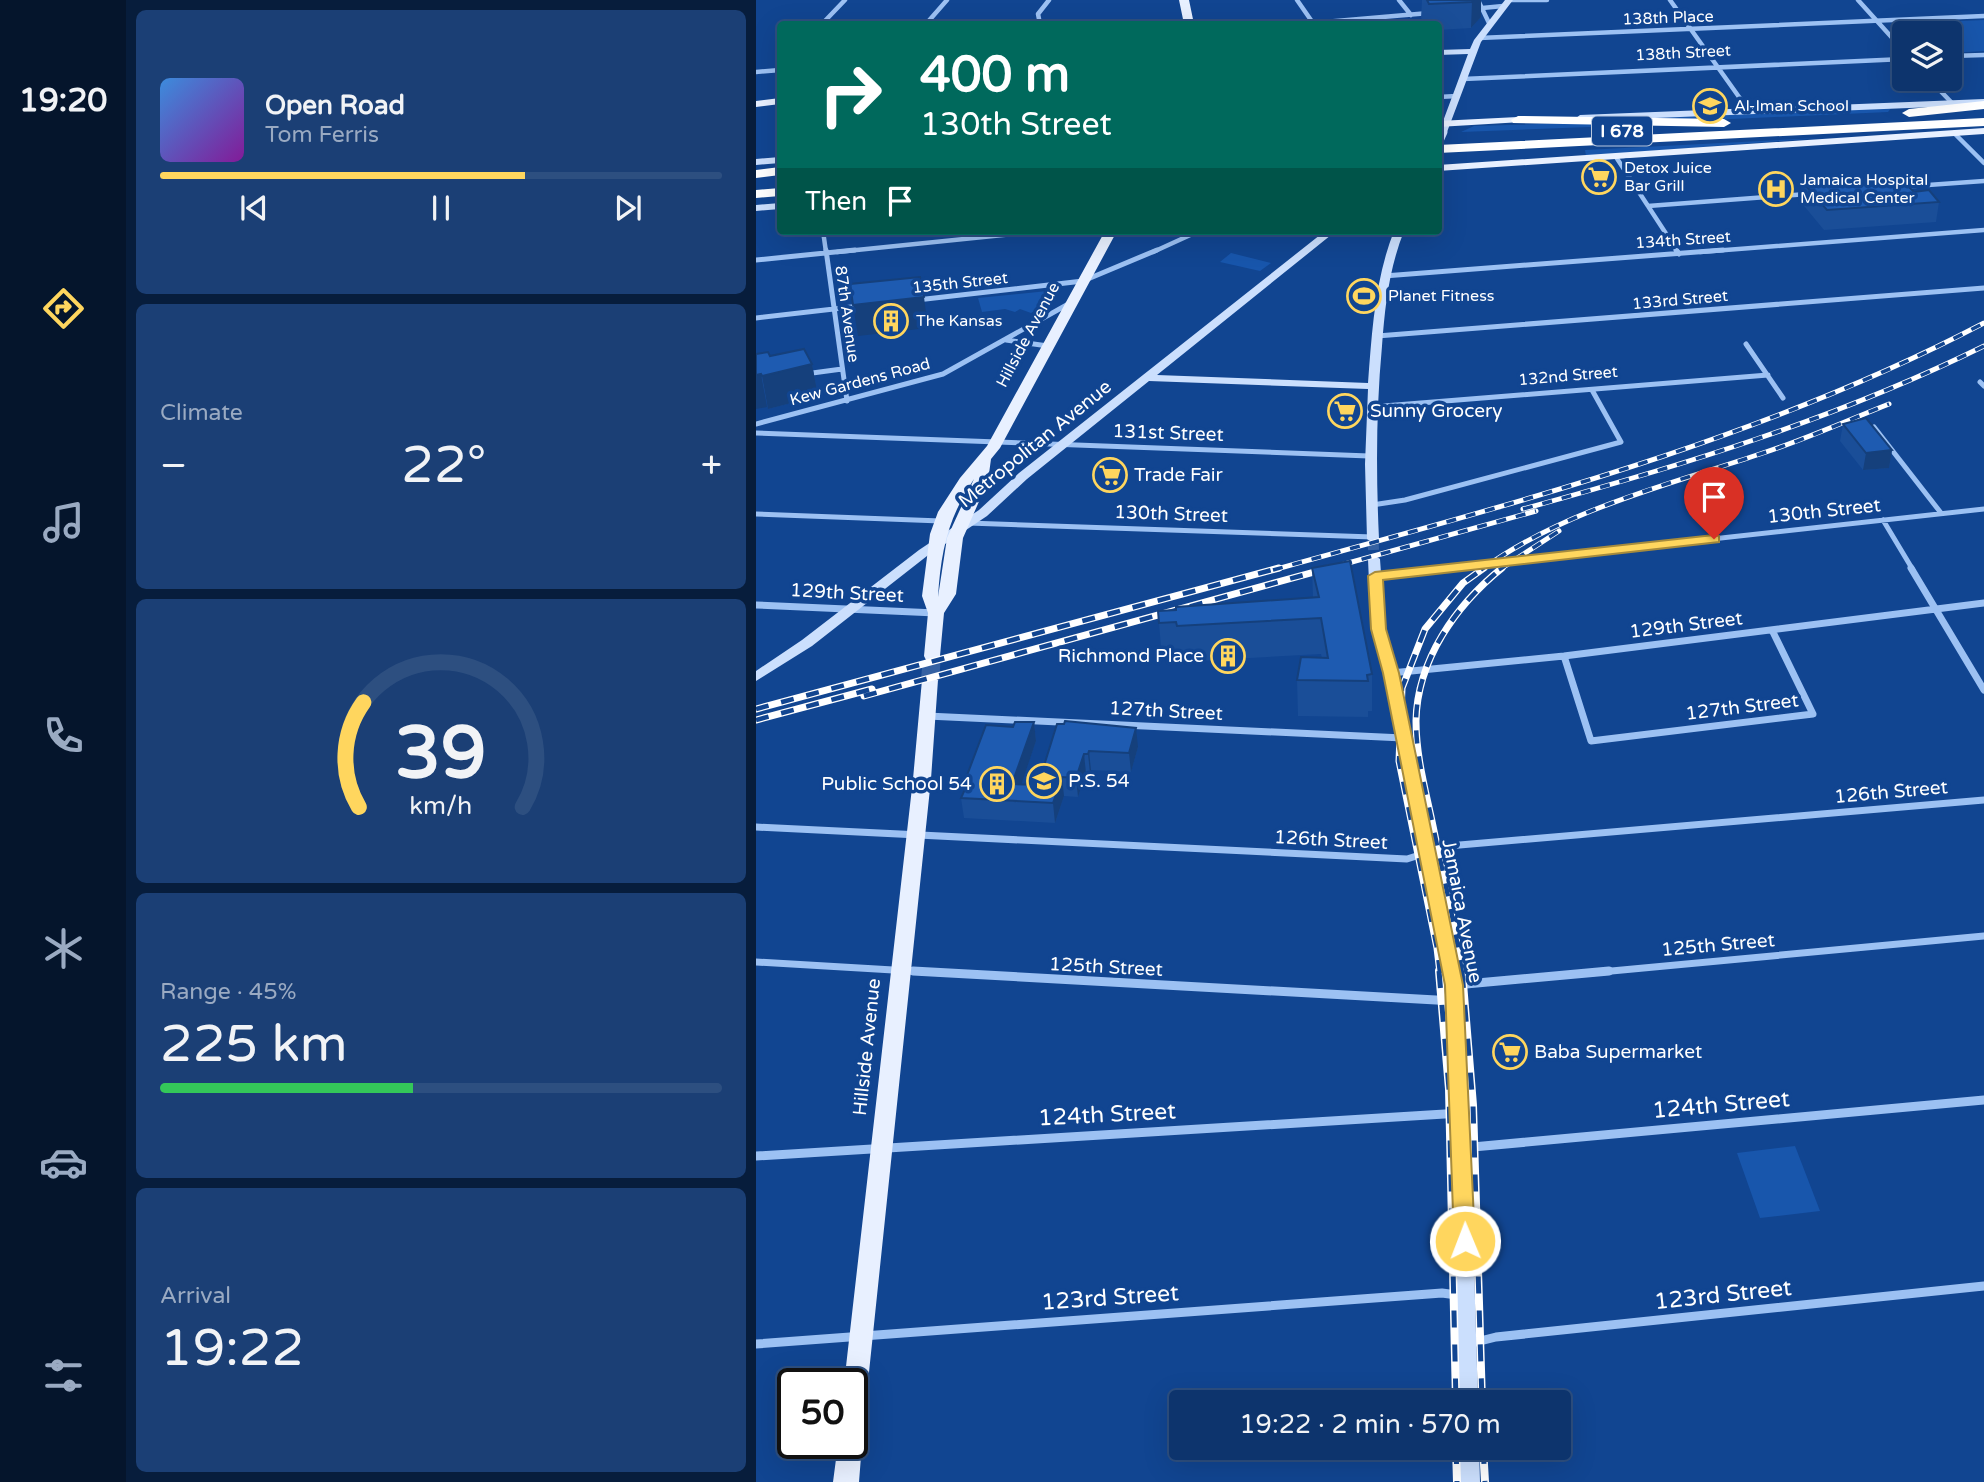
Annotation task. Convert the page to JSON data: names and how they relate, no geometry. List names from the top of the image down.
{
  "streets": {
    "highway": ["I 678"],
    "main road": ["Hillside Avenue", "Metropolitan Avenue", "Jamaica Avenue"],
    "street": [
      "138th Place",
      "138th Street",
      "134th Street",
      "135th Street",
      "133rd Street",
      "87th Avenue",
      "132nd Street",
      "Kew Gardens Road",
      "131st Street",
      "130th Street",
      "129th Street",
      "127th Street",
      "126th Street",
      "125th Street",
      "124th Street",
      "123rd Street"
    ]
  },
  "crossings": [
    ["135th Street", "Hillside Avenue"],
    ["87th Avenue", "Kew Gardens Road"],
    ["Hillside Avenue", "Kew Gardens Road"],
    ["Hillside Avenue", "131st Street"],
    ["Hillside Avenue", "Metropolitan Avenue"],
    ["Hillside Avenue", "130th Street"],
    ["Hillside Avenue", "129th Street"],
    ["Hillside Avenue", "127th Street"],
    ["Hillside Avenue", "126th Street"],
    ["Hillside Avenue", "125th Street"],
    ["Hillside Avenue", "124th Street"],
    ["Hillside Avenue", "123rd Street"],
    ["131st Street", "Metropolitan Avenue"],
    ["Metropolitan Avenue", "130th Street"],
    ["Metropolitan Avenue", "129th Street"],
    ["130th Street", "Jamaica Avenue"],
    ["129th Street", "127th Street"],
    ["129th Street", "Jamaica Avenue"],
    ["127th Street", "Jamaica Avenue"],
    ["126th Street", "Jamaica Avenue"],
    ["Jamaica Avenue", "125th Street"],
    ["Jamaica Avenue", "124th Street"],
    ["Jamaica Avenue", "123rd Street"]
  ],
  "places": {
    "school or university": ["Al-Iman School", "P.S. 54"],
    "supermarket": [
      "Detox Juice Bar Grill",
      "Sunny Grocery",
      "Trade Fair",
      "Baba Supermarket"
    ],
    "hospital": ["Jamaica Hospital Medical Center"],
    "sports": ["Planet Fitness"],
    "building": ["The Kansas", "Richmond Place", "Public School 54"]
  },
  "page": {
    "tabs": "19:20",
    "turn": ["400 m", "130th Street"],
    "song": ["Open Road", "Tom Ferris"],
    "then": "Then",
    "tile": [
      "Climate",
      ["Range · 45%", "225 km"],
      ["Arrival", "19:22"]
    ],
    "heat": ["−", "22°", "+"],
    "limit": "50",
    "trip": "19:22 · 2 min · 570 m",
    "gauge": ["39", "km/h"]
  }
}
